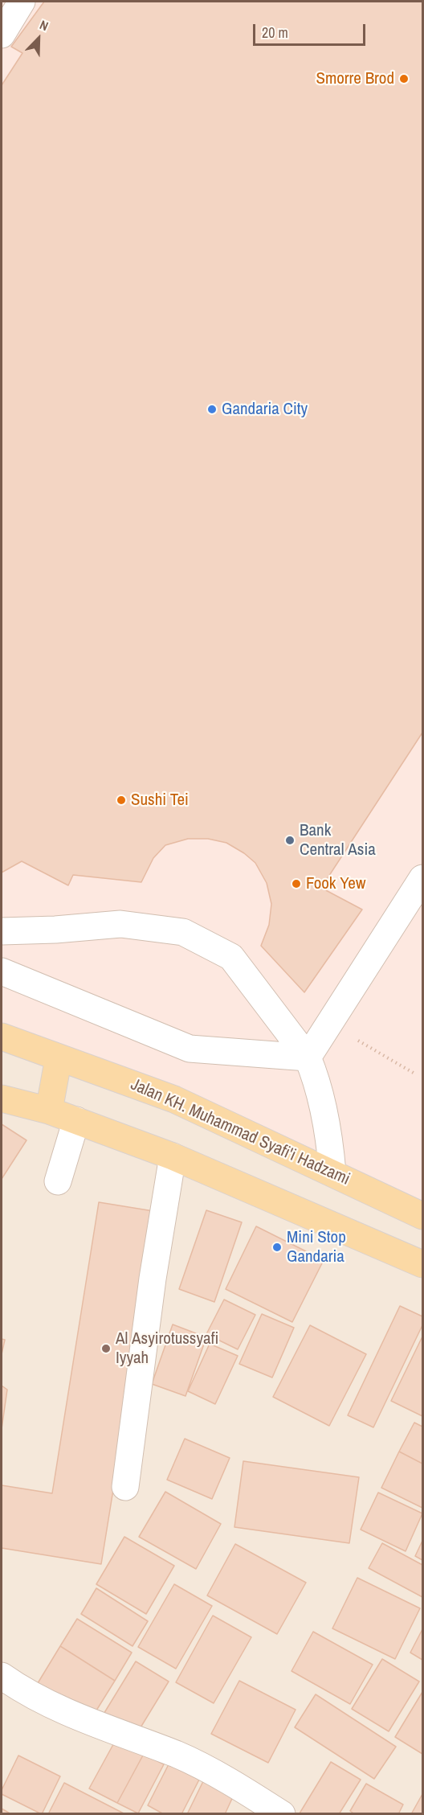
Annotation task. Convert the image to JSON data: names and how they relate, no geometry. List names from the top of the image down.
{
  "streets": {
    "main road": ["Jalan KH. Muhammad Syafi'i Hadzami"]
  },
  "places": [
    "Smorre Brod",
    "Gandaria City",
    "Sushi Tei",
    "Bank Central Asia",
    "Fook Yew",
    "Mini Stop Gandaria",
    "Al Asyirotussyafi Iyyah"
  ],
  "scale_bar": "20 m",
  "north": "top right"
}
